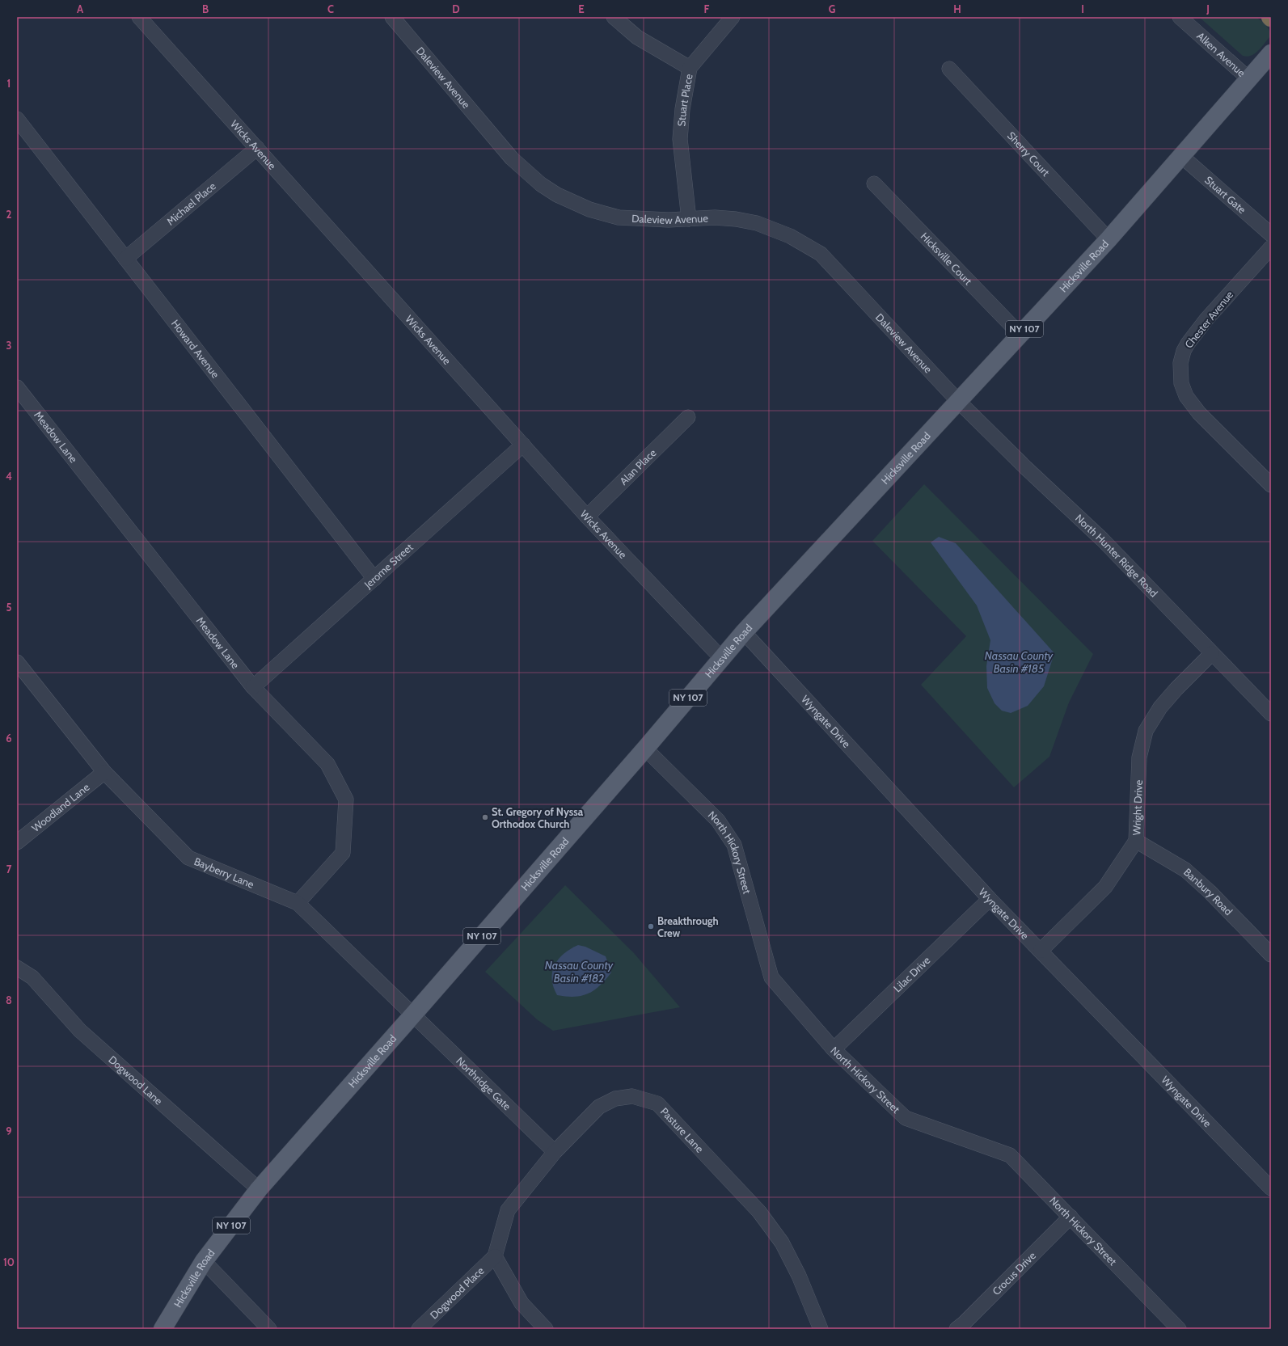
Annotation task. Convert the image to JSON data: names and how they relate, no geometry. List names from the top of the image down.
{
  "streets": {
    "main road": ["Hicksville Road", "NY 107"],
    "street": [
      "Alken Avenue",
      "Daleview Avenue",
      "Stuart Place",
      "Wicks Avenue",
      "Sherry Court",
      "Stuart Gate",
      "Michael Place",
      "Hicksville Court",
      "Chester Avenue",
      "Howard Avenue",
      "Meadow Lane",
      "Alan Place",
      "North Hunter Ridge Road",
      "Jerome Street",
      "Wyngate Drive",
      "Woodland Lane",
      "Wright Drive",
      "North Hickory Street",
      "Bayberry Lane",
      "Banbury Road",
      "Lilac Drive",
      "Dogwood Lane",
      "Northridge Gate",
      "Pasture Lane",
      "Crocus Drive",
      "Dogwood Place"
    ]
  },
  "crossings": [
    ["Alken Avenue", "Hicksville Road"],
    ["Daleview Avenue", "Stuart Place"],
    ["Daleview Avenue", "Hicksville Road"],
    ["Daleview Avenue", "North Hunter Ridge Road"],
    ["Wicks Avenue", "Michael Place"],
    ["Wicks Avenue", "Hicksville Road"],
    ["Wicks Avenue", "Alan Place"],
    ["Wicks Avenue", "Jerome Street"],
    ["Sherry Court", "Hicksville Road"],
    ["Stuart Gate", "Hicksville Road"],
    ["Michael Place", "Howard Avenue"],
    ["Hicksville Court", "Hicksville Road"],
    ["Hicksville Road", "North Hunter Ridge Road"],
    ["Hicksville Road", "Wyngate Drive"],
    ["Hicksville Road", "North Hickory Street"],
    ["Hicksville Road", "Bayberry Lane"],
    ["Hicksville Road", "Dogwood Lane"],
    ["Hicksville Road", "Northridge Gate"],
    ["Howard Avenue", "Jerome Street"],
    ["Meadow Lane", "Jerome Street"],
    ["Meadow Lane", "Bayberry Lane"],
    ["North Hunter Ridge Road", "Wright Drive"],
    ["Wyngate Drive", "Wright Drive"],
    ["Wyngate Drive", "Lilac Drive"],
    ["Woodland Lane", "Bayberry Lane"],
    ["Wright Drive", "Banbury Road"],
    ["North Hickory Street", "Lilac Drive"],
    ["North Hickory Street", "Crocus Drive"],
    ["Bayberry Lane", "Northridge Gate"],
    ["Northridge Gate", "Pasture Lane"],
    ["Pasture Lane", "Dogwood Place"]
  ],
  "water": ["Nassau County Basin #185", "Nassau County Basin #182"],
  "places": ["St. Gregory of Nyssa Orthodox Church", "Breakthrough Crew"],
  "grid": {
    "columns": [
      "A",
      "B",
      "C",
      "D",
      "E",
      "F",
      "G",
      "H",
      "I",
      "J"
    ],
    "rows": [
      "1",
      "2",
      "3",
      "4",
      "5",
      "6",
      "7",
      "8",
      "9",
      "10"
    ]
  }
}
